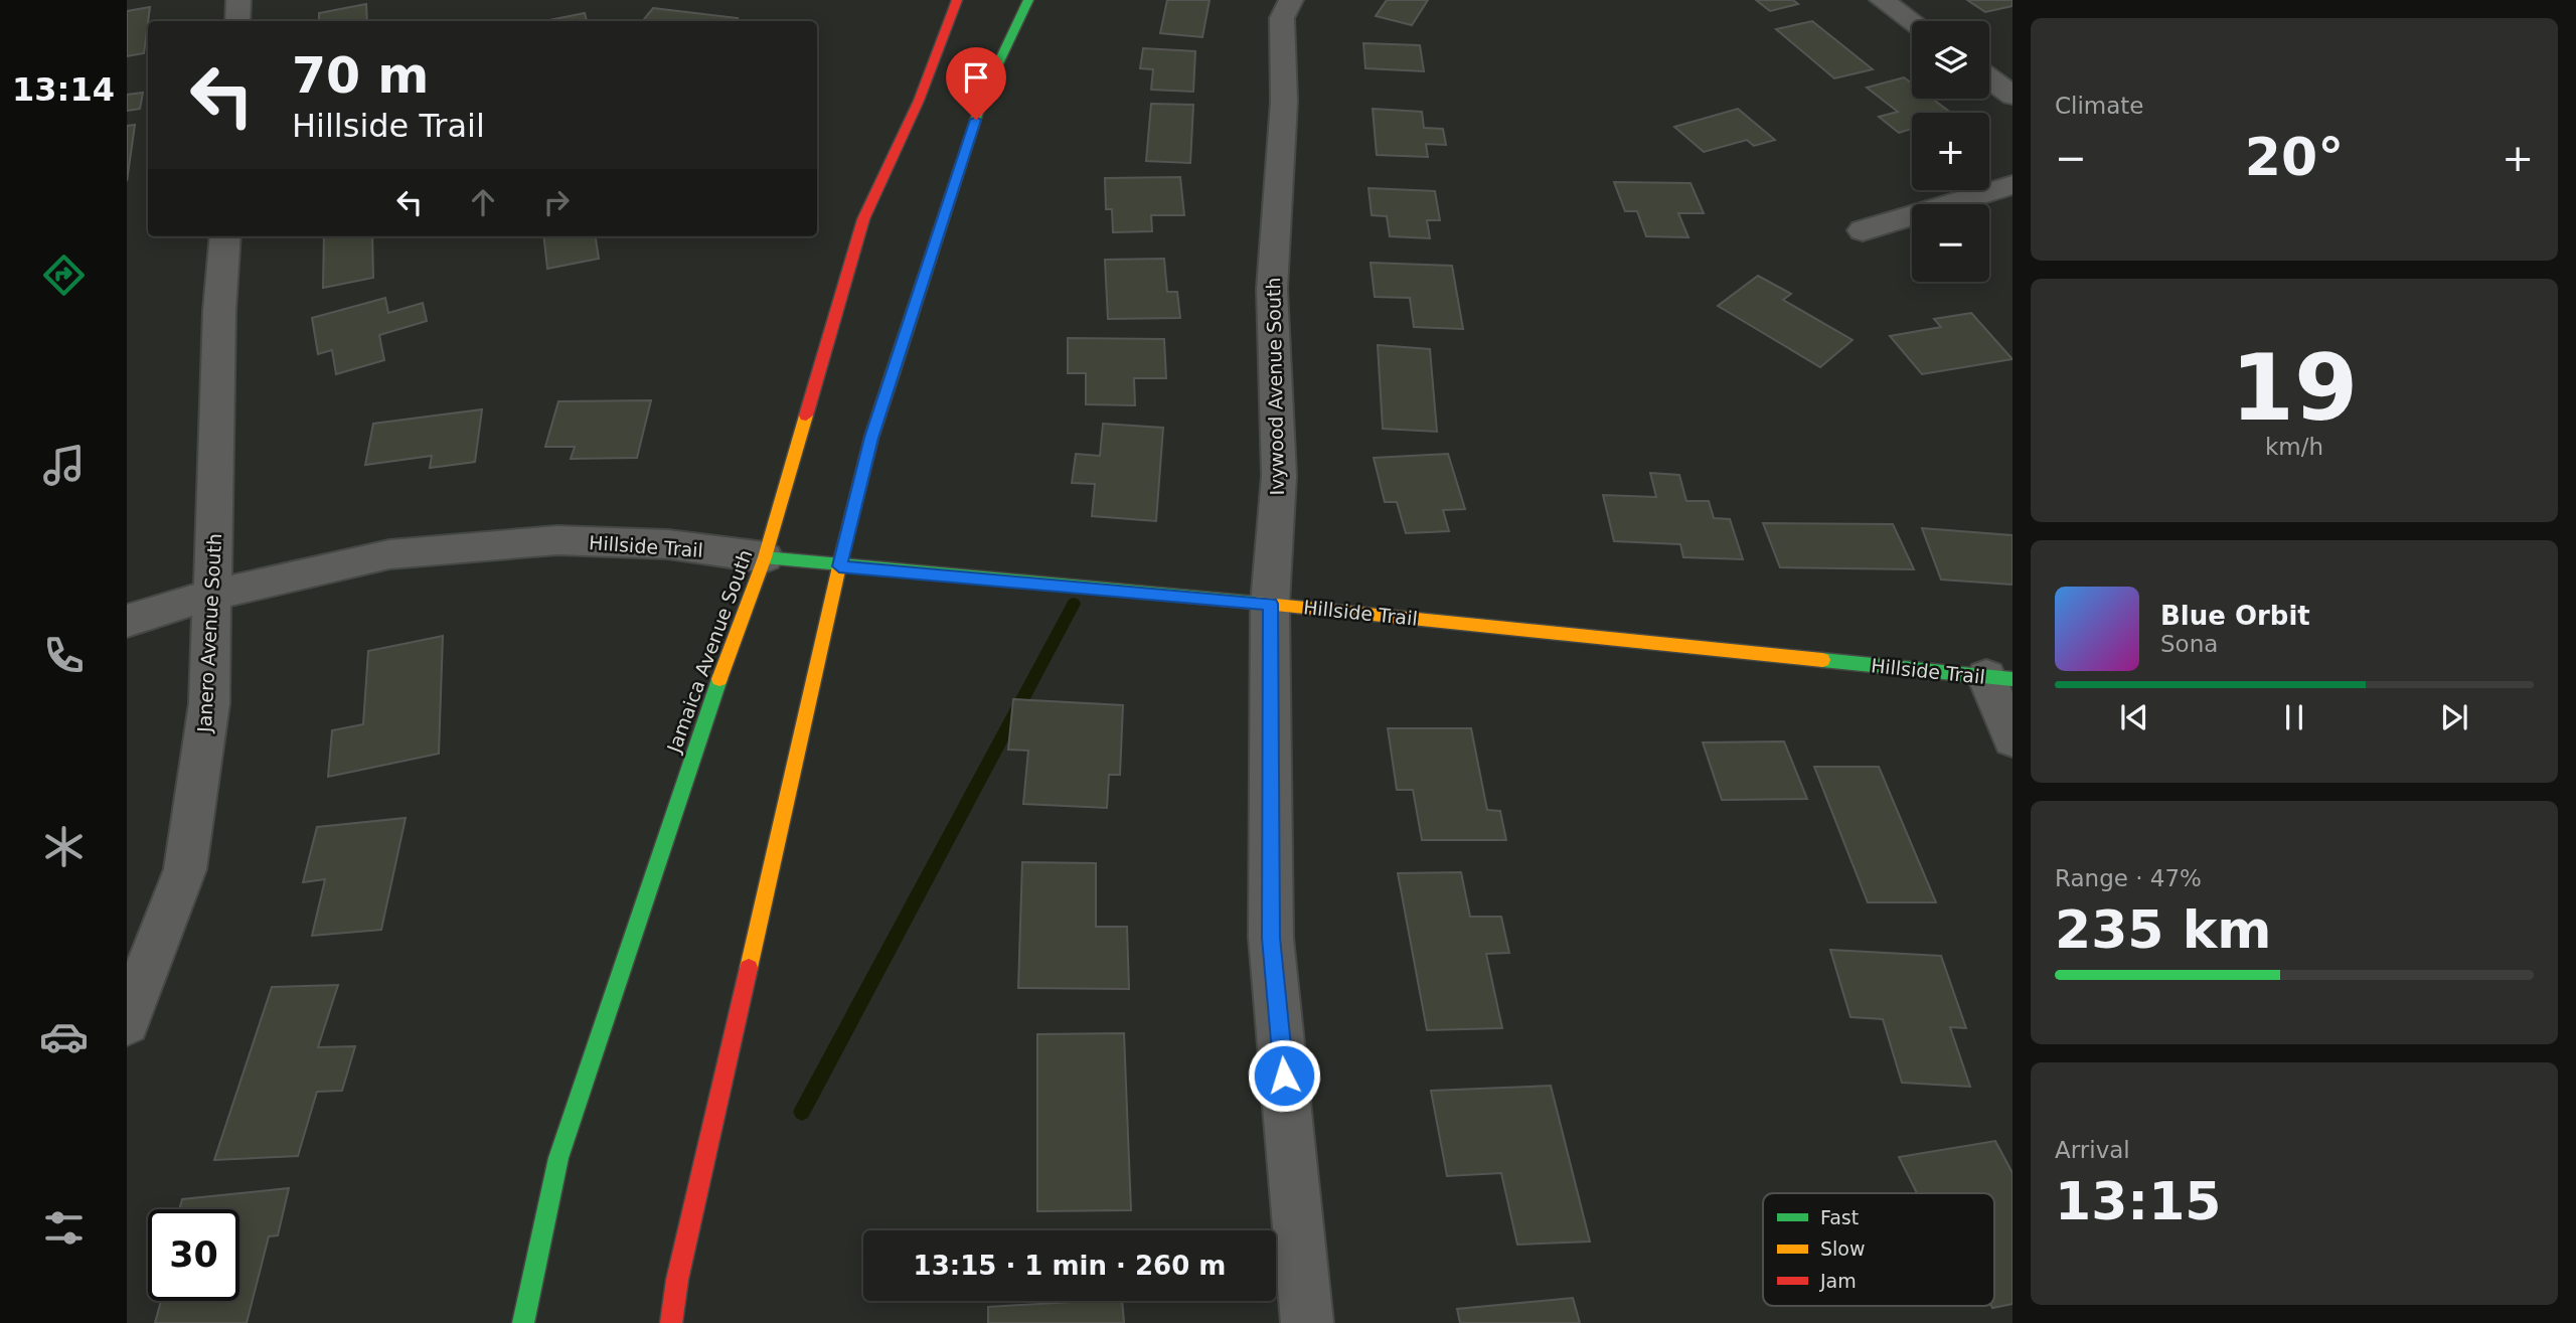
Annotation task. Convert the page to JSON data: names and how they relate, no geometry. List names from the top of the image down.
{
  "streets": {
    "main road": ["Hillside Trail", "Jamaica Avenue South"],
    "street": ["Ivywood Avenue South", "Janero Avenue South"]
  },
  "crossings": [
    ["Ivywood Avenue South", "Hillside Trail"],
    ["Hillside Trail", "Janero Avenue South"],
    ["Hillside Trail", "Jamaica Avenue South"]
  ],
  "legend": ["Fast", "Slow", "Jam"],
  "page": {
    "tabs": "13:14",
    "tile": [
      "Climate",
      ["19", "km/h"],
      ["Range · 47%", "235 km"],
      ["Arrival", "13:15"]
    ],
    "map_buttons": ["+", "−"],
    "turn": ["70 m", "Hillside Trail"],
    "heat": ["−", "20°", "+"],
    "song": ["Blue Orbit", "Sona"],
    "limit": "30",
    "trip": "13:15 · 1 min · 260 m"
  }
}
